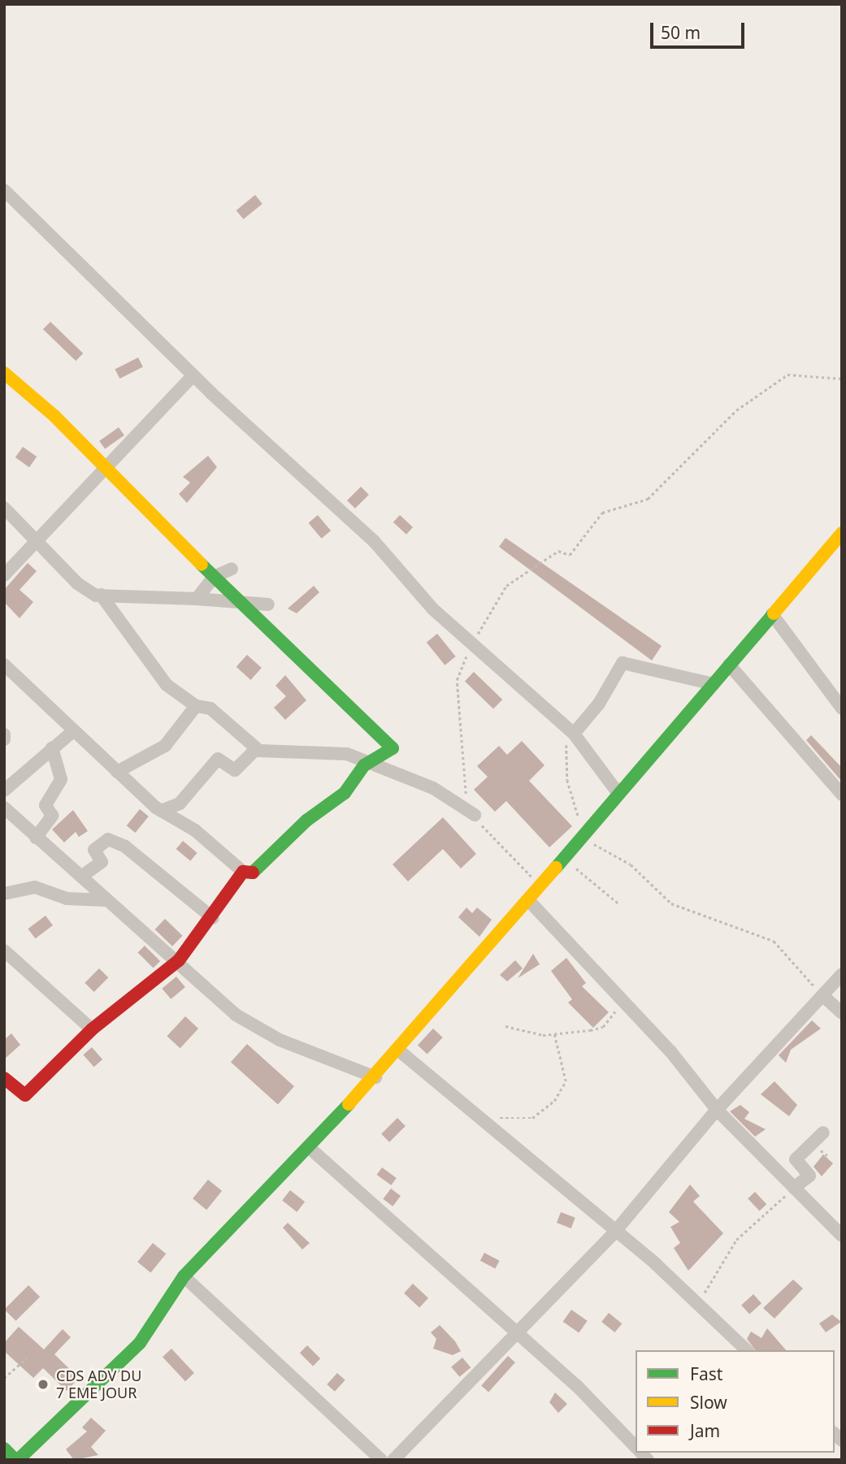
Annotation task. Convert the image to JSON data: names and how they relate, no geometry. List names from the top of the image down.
{
  "places": ["CDS ADV DU 7 EME JOUR"],
  "legend": ["Fast", "Slow", "Jam"],
  "scale_bar": "50 m"
}
